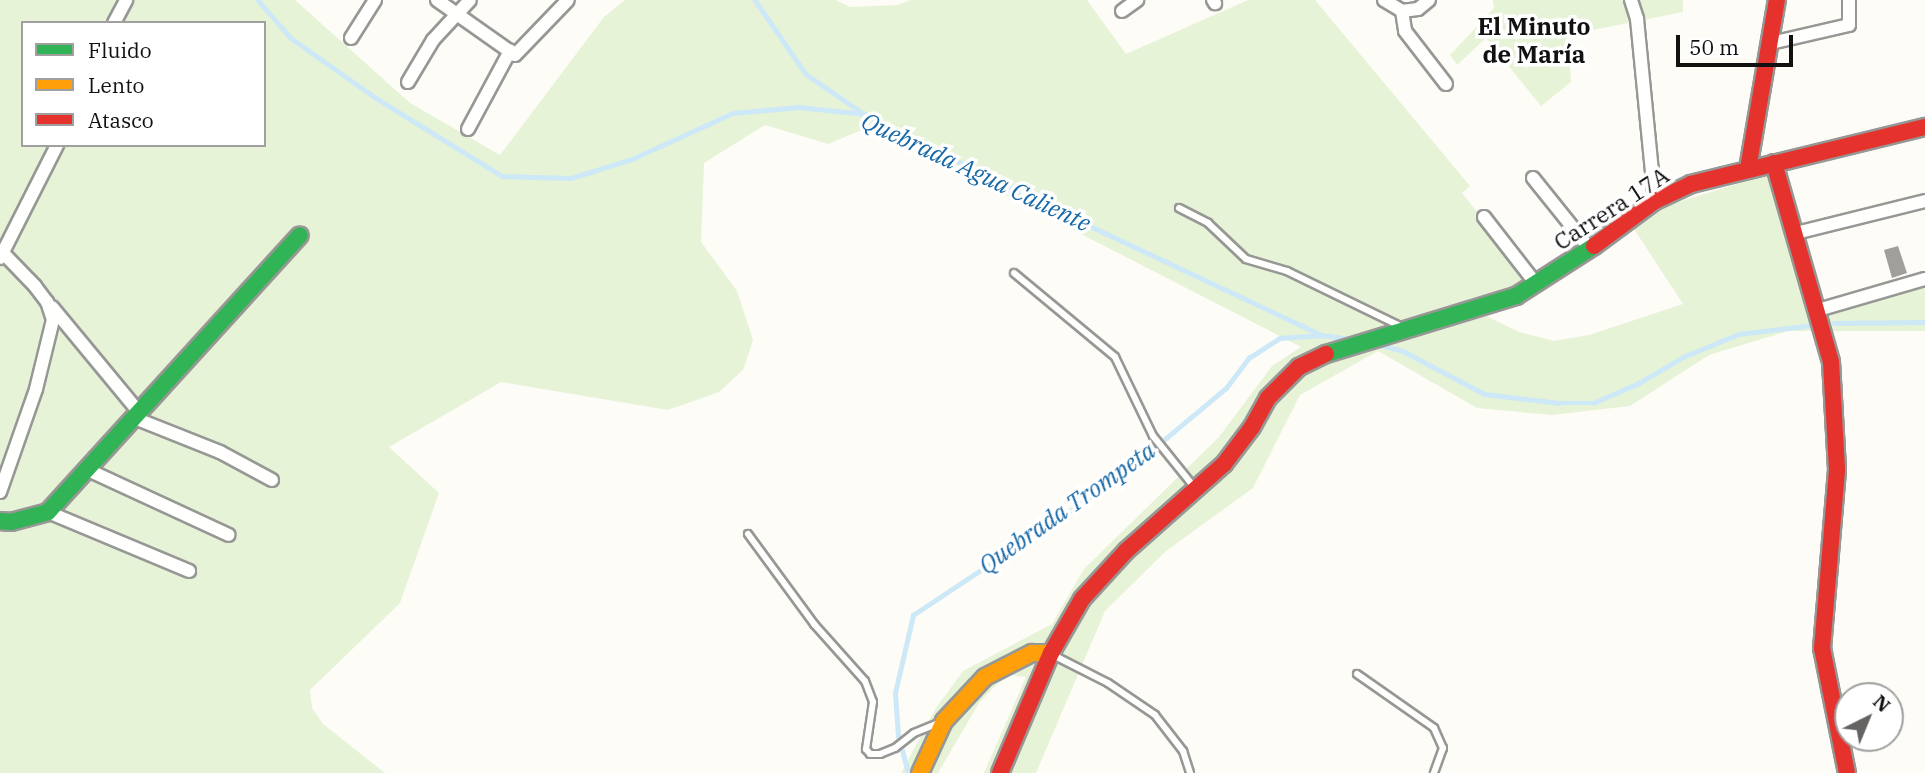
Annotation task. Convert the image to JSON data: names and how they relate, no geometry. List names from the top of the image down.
{
  "streets": {
    "street": ["Carrera 17A"]
  },
  "districts": ["El Minuto de María"],
  "water": ["Quebrada Agua Caliente", "Quebrada Trompeta"],
  "legend": ["Fluido", "Lento", "Atasco"],
  "scale_bar": "50 m",
  "north": "top right"
}
